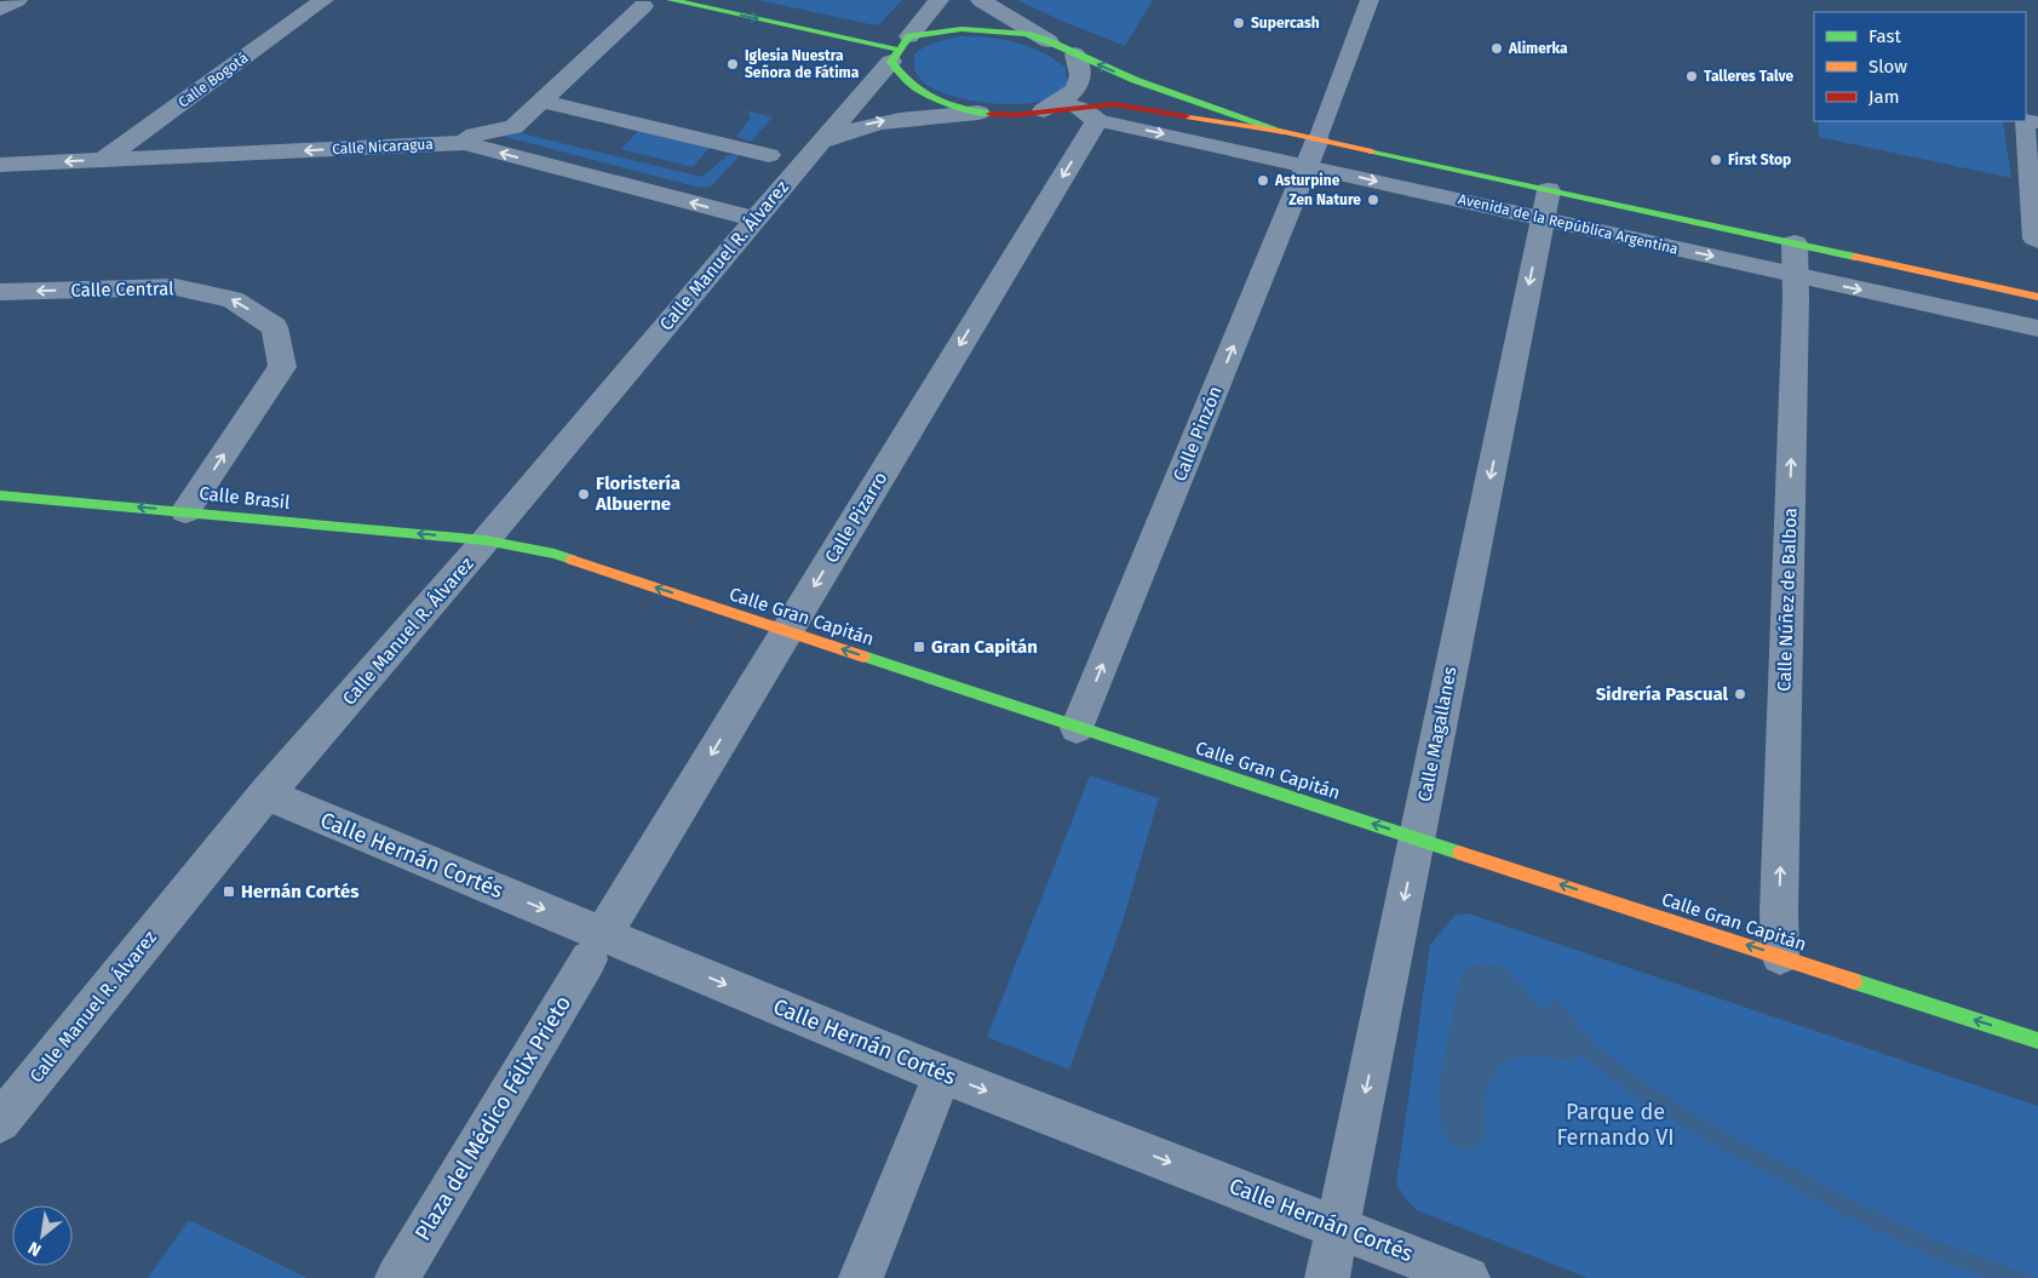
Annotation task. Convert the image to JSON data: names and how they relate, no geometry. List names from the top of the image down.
{
  "streets": {
    "street": [
      "Calle Bogotá",
      "Calle Nicaragua",
      "Avenida de la República Argentina",
      "Calle Manuel R. Álvarez",
      "Calle Central",
      "Calle Pinzón",
      "Calle Brasil",
      "Calle Pizarro",
      "Calle Núñez de Balboa",
      "Calle Gran Capitán",
      "Calle Magallanes",
      "Calle Hernán Cortés",
      "Plaza del Médico Félix Prieto"
    ]
  },
  "crossings": [
    ["Calle Bogotá", "Calle Nicaragua"],
    ["Calle Nicaragua", "Calle Manuel R. Álvarez"],
    ["Avenida de la República Argentina", "Calle Manuel R. Álvarez"],
    ["Avenida de la República Argentina", "Calle Pinzón"],
    ["Avenida de la República Argentina", "Calle Pizarro"],
    ["Avenida de la República Argentina", "Calle Núñez de Balboa"],
    ["Avenida de la República Argentina", "Calle Magallanes"],
    ["Calle Manuel R. Álvarez", "Calle Brasil"],
    ["Calle Manuel R. Álvarez", "Calle Gran Capitán"],
    ["Calle Manuel R. Álvarez", "Calle Hernán Cortés"],
    ["Calle Central", "Calle Brasil"],
    ["Calle Pinzón", "Calle Gran Capitán"],
    ["Calle Brasil", "Calle Gran Capitán"],
    ["Calle Pizarro", "Calle Gran Capitán"],
    ["Calle Pizarro", "Calle Hernán Cortés"],
    ["Calle Pizarro", "Plaza del Médico Félix Prieto"],
    ["Calle Núñez de Balboa", "Calle Gran Capitán"],
    ["Calle Gran Capitán", "Calle Magallanes"],
    ["Calle Magallanes", "Calle Hernán Cortés"],
    ["Calle Hernán Cortés", "Plaza del Médico Félix Prieto"]
  ],
  "one_way": [
    "Calle Pinzón",
    "Calle Brasil",
    "Calle Pizarro",
    "Calle Núñez de Balboa",
    "Calle Gran Capitán",
    "Calle Magallanes",
    "Calle Hernán Cortés"
  ],
  "parks": ["Parque de Fernando VI"],
  "places": {
    "other": [
      "Supercash",
      "Alimerka",
      "Iglesia Nuestra Señora de Fátima",
      "Talleres Talve",
      "First Stop",
      "Asturpine",
      "Zen Nature",
      "Floristería Albuerne",
      "Sidrería Pascual"
    ],
    "transit": ["Gran Capitán", "Hernán Cortés"]
  },
  "legend": ["Fast", "Slow", "Jam"],
  "north": "bottom left"
}
